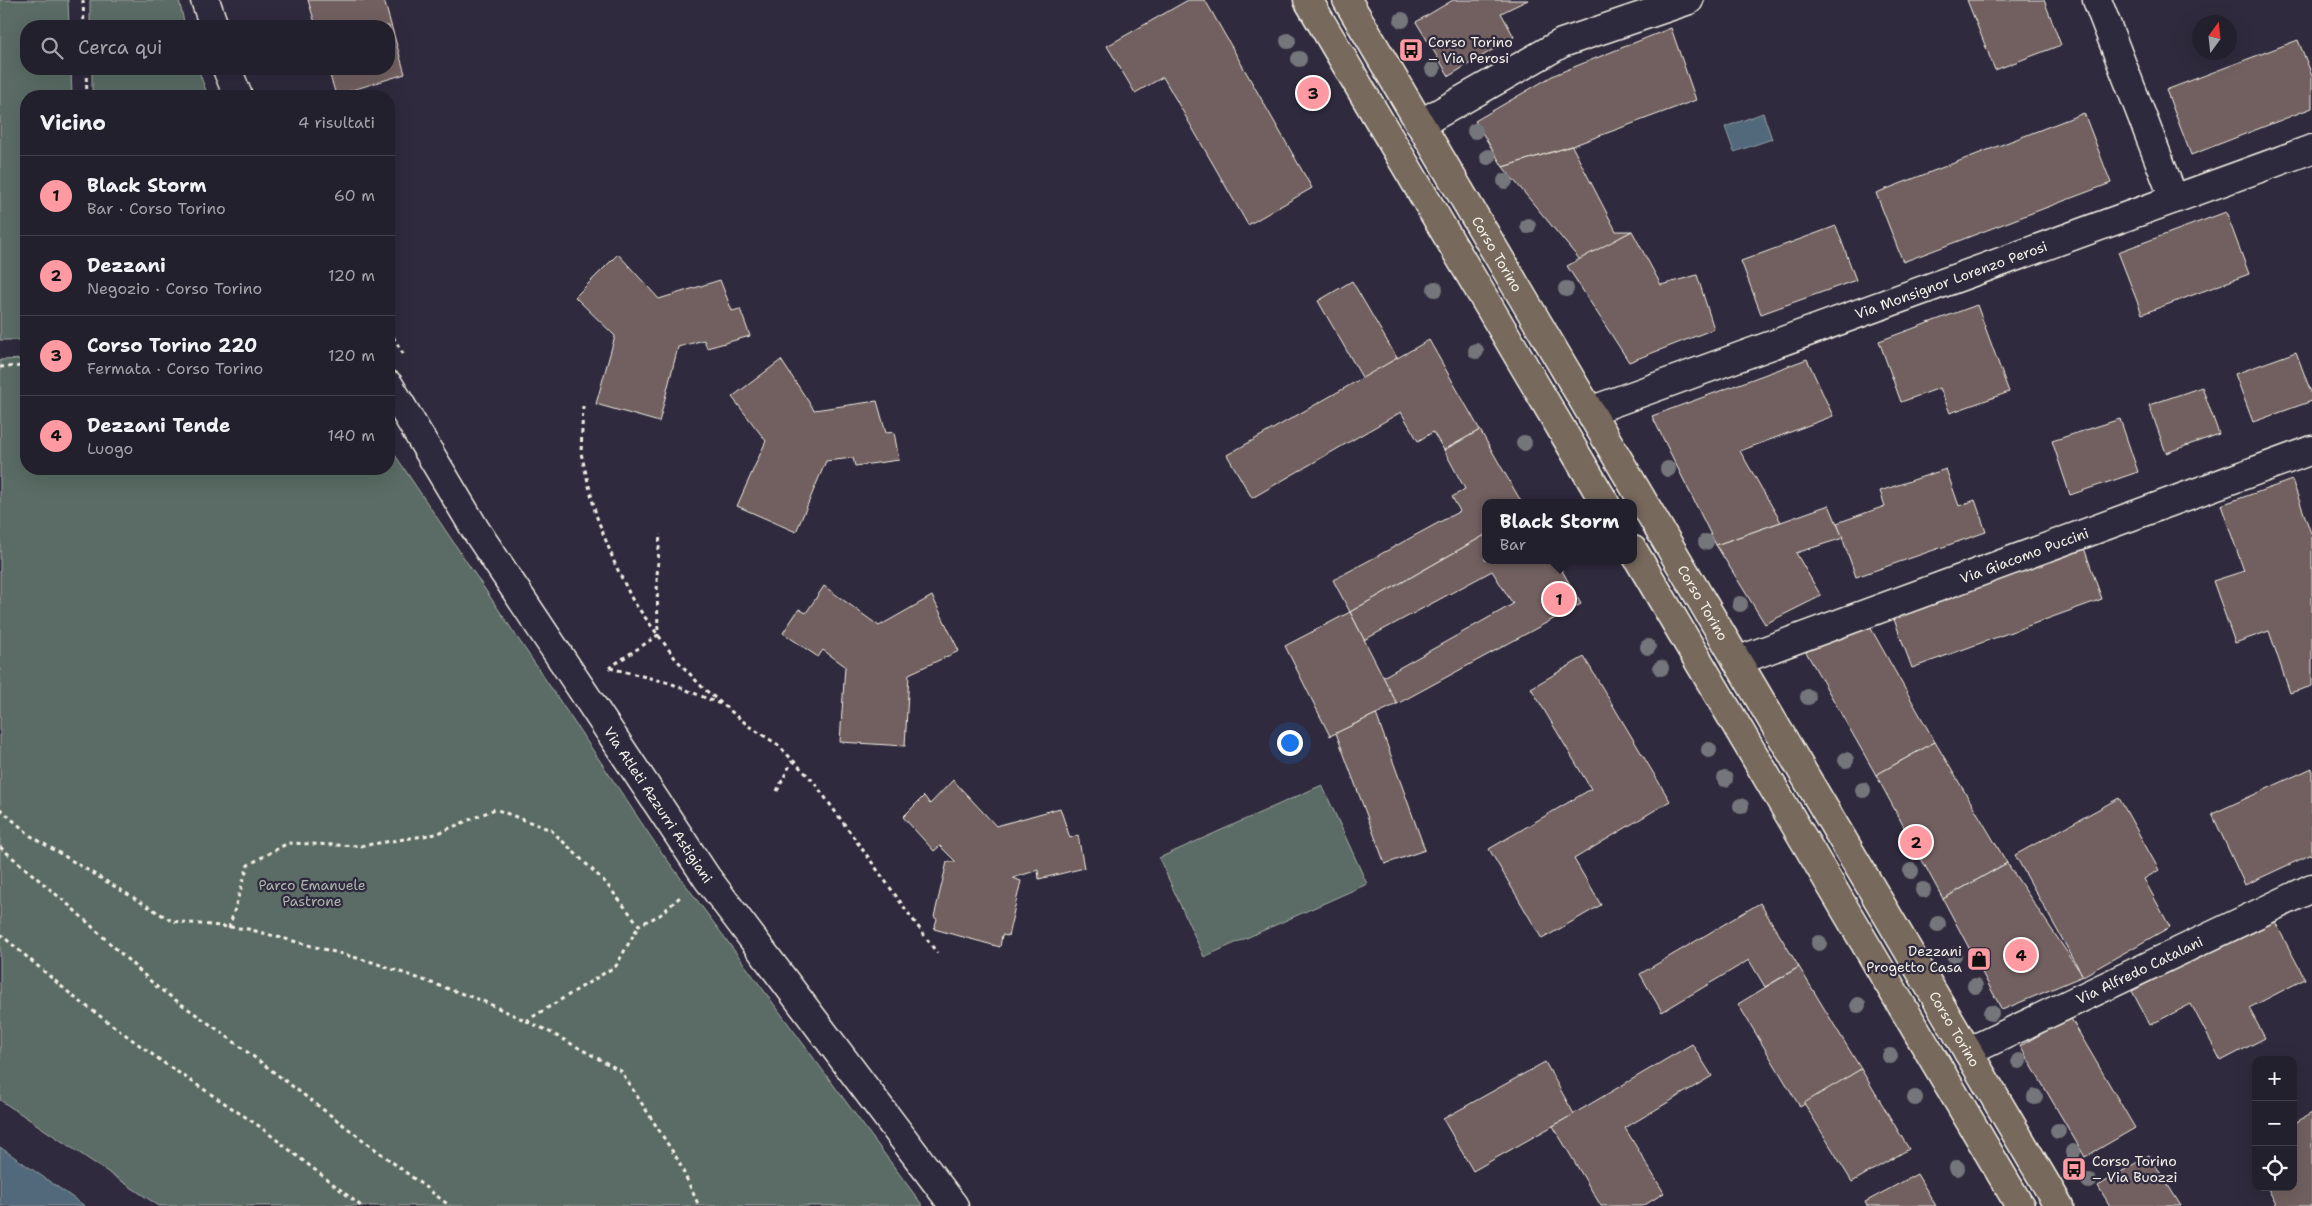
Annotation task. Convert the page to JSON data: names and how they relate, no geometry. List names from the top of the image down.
{
  "streets": {
    "main road": ["Corso Torino"],
    "street": [
      "Via Monsignor Lorenzo Perosi",
      "Via Giacomo Puccini",
      "Via Atleti Azzurri Astigiani",
      "Via Alfredo Catalani"
    ]
  },
  "crossings": [
    ["Corso Torino", "Via Monsignor Lorenzo Perosi"],
    ["Corso Torino", "Via Giacomo Puccini"],
    ["Corso Torino", "Via Alfredo Catalani"]
  ],
  "parks": ["Parco Emanuele Pastrone"],
  "places": {
    "bus stop": ["Corso Torino – Via Perosi", "Corso Torino – Via Buozzi"],
    "shop": ["Dezzani Progetto Casa"]
  },
  "north": "top",
  "page": {
    "search": "Cerca qui",
    "pins": [
      "3",
      "1",
      "2",
      "4"
    ],
    "heading": ["Vicino", "4 risultati"],
    "list": [
      {
        "mark": "1",
        "name": "Black Storm",
        "note": "Bar · Corso Torino",
        "value": "60 m"
      },
      {
        "mark": "2",
        "name": "Dezzani",
        "note": "Negozio · Corso Torino",
        "value": "120 m"
      },
      {
        "mark": "3",
        "name": "Corso Torino 220",
        "note": "Fermata · Corso Torino",
        "value": "120 m"
      },
      {
        "mark": "4",
        "name": "Dezzani Tende",
        "note": "Luogo",
        "value": "140 m"
      }
    ],
    "popup": ["Black Storm", "Bar"],
    "map_buttons": ["+", "−"]
  }
}
